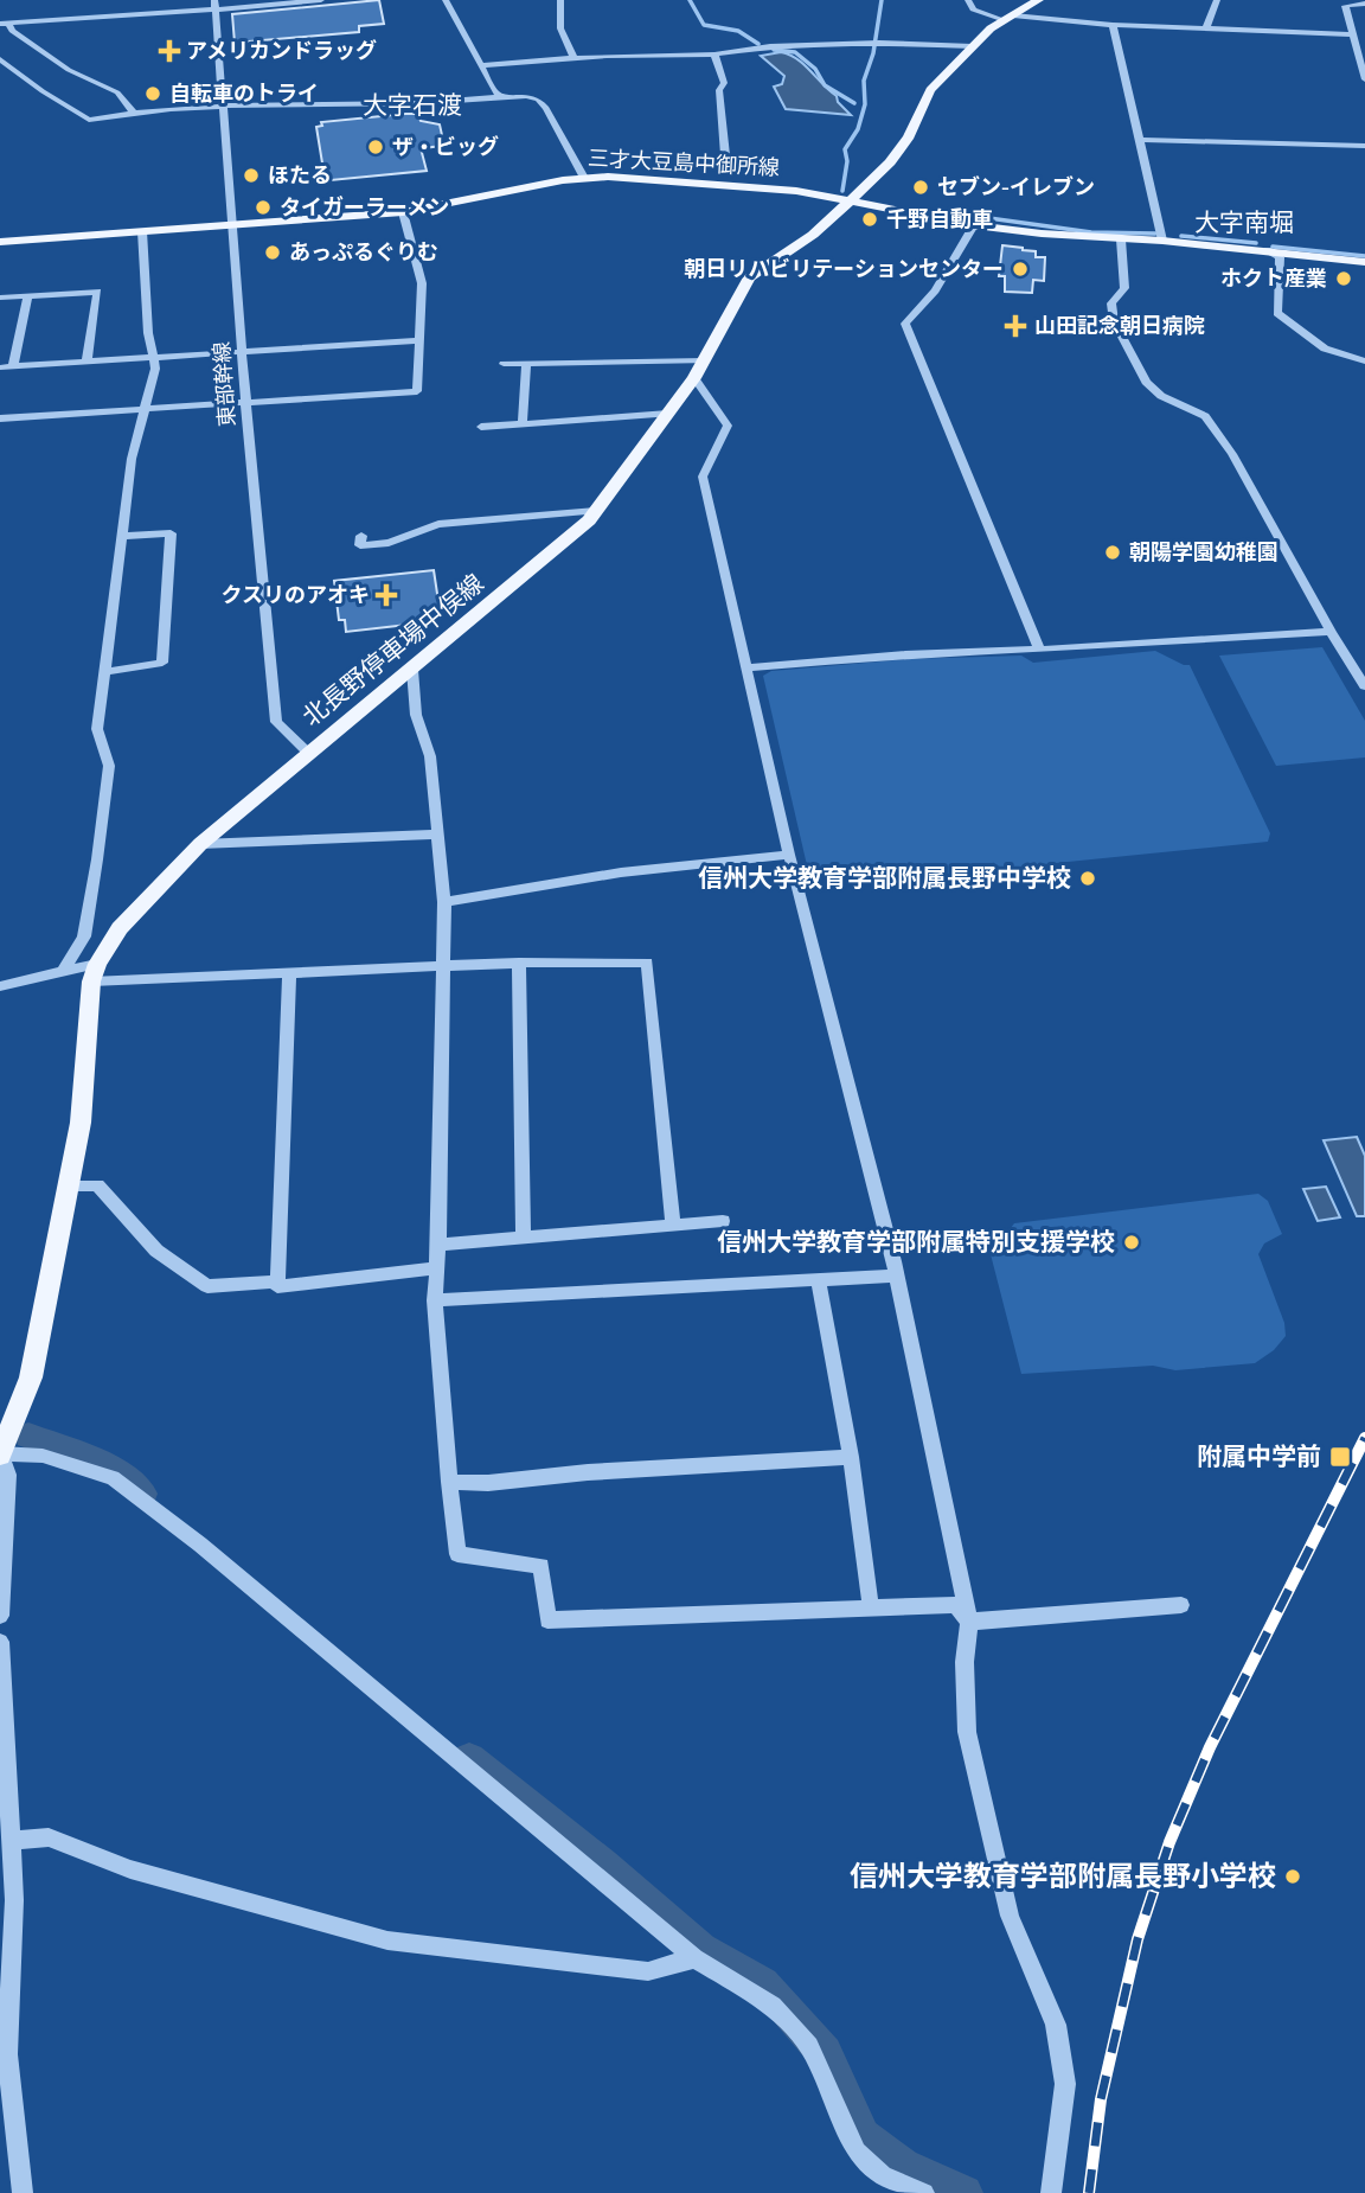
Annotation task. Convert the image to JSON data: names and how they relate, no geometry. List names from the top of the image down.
{
  "streets": {
    "main road": ["三才大豆島中御所線", "北長野停車場中俣線"],
    "street": ["東部幹線"]
  },
  "crossings": [
    ["三才大豆島中御所線", "東部幹線"],
    ["三才大豆島中御所線", "北長野停車場中俣線"],
    ["東部幹線", "北長野停車場中俣線"]
  ],
  "districts": ["大字石渡", "大字南堀"],
  "places": {
    "health": ["アメリカンドラッグ", "山田記念朝日病院", "クスリのアオキ"],
    "other": [
      "自転車のトライ",
      "ザ・ビッグ",
      "ほたる",
      "セブン-イレブン",
      "タイガーラーメン",
      "千野自動車",
      "あっぷるぐりむ",
      "朝日リハビリテーションセンター",
      "ホクト産業",
      "朝陽学園幼稚園",
      "信州大学教育学部附属長野中学校",
      "信州大学教育学部附属特別支援学校",
      "信州大学教育学部附属長野小学校"
    ],
    "transit": ["附属中学前"]
  }
}
